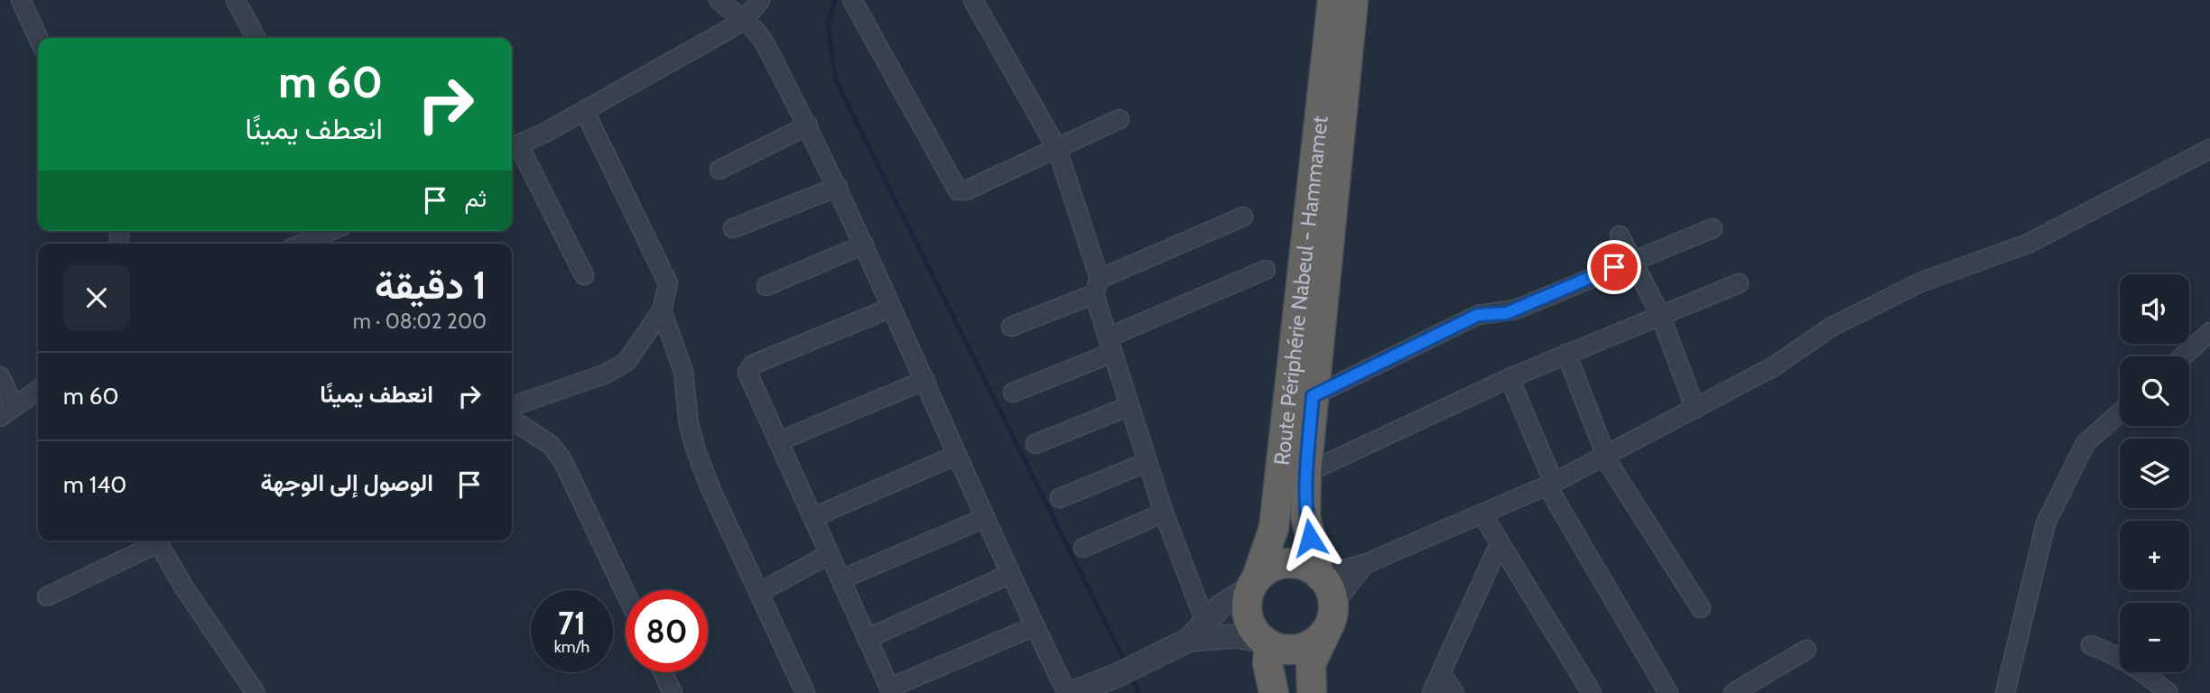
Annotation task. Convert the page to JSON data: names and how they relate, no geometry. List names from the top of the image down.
{
  "streets": {
    "highway": ["Route Périphérie Nabeul - Hammamet"]
  },
  "page": {
    "turn": ["60 m", "انعطف يمينًا"],
    "then": "ثم",
    "heading": ["1 دقيقة", "200 m · 08:02"],
    "map_buttons": ["+", "−"],
    "list": [
      {
        "name": "انعطف يمينًا",
        "value": "60 m"
      },
      {
        "name": "الوصول إلى الوجهة",
        "value": "140 m"
      }
    ],
    "speed": "71 km/h",
    "limit": "80"
  }
}
